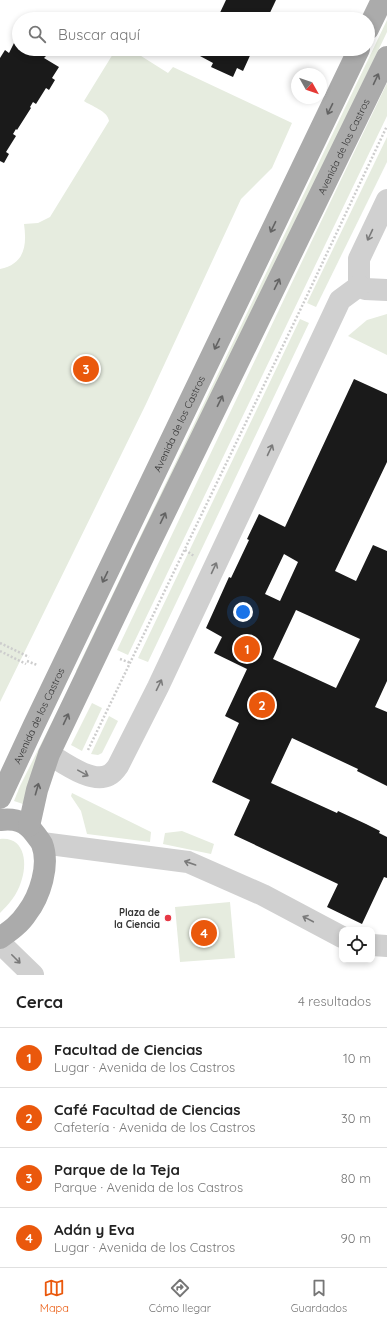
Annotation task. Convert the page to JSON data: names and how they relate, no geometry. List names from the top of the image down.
{
  "streets": {
    "main road": ["Avenida de los Castros"]
  },
  "places": ["Plaza de la Ciencia"],
  "north": "bottom right",
  "page": {
    "search": "Buscar aquí",
    "pins": [
      "3",
      "1",
      "2",
      "4"
    ],
    "heading": ["Cerca", "4 resultados"],
    "list": [
      {
        "mark": "1",
        "name": "Facultad de Ciencias",
        "note": "Lugar · Avenida de los Castros",
        "value": "10 m"
      },
      {
        "mark": "2",
        "name": "Café Facultad de Ciencias",
        "note": "Cafetería · Avenida de los Castros",
        "value": "30 m"
      },
      {
        "mark": "3",
        "name": "Parque de la Teja",
        "note": "Parque · Avenida de los Castros",
        "value": "80 m"
      },
      {
        "mark": "4",
        "name": "Adán y Eva",
        "note": "Lugar · Avenida de los Castros",
        "value": "90 m"
      }
    ],
    "nav": ["Mapa", "Cómo llegar", "Guardados"]
  }
}
